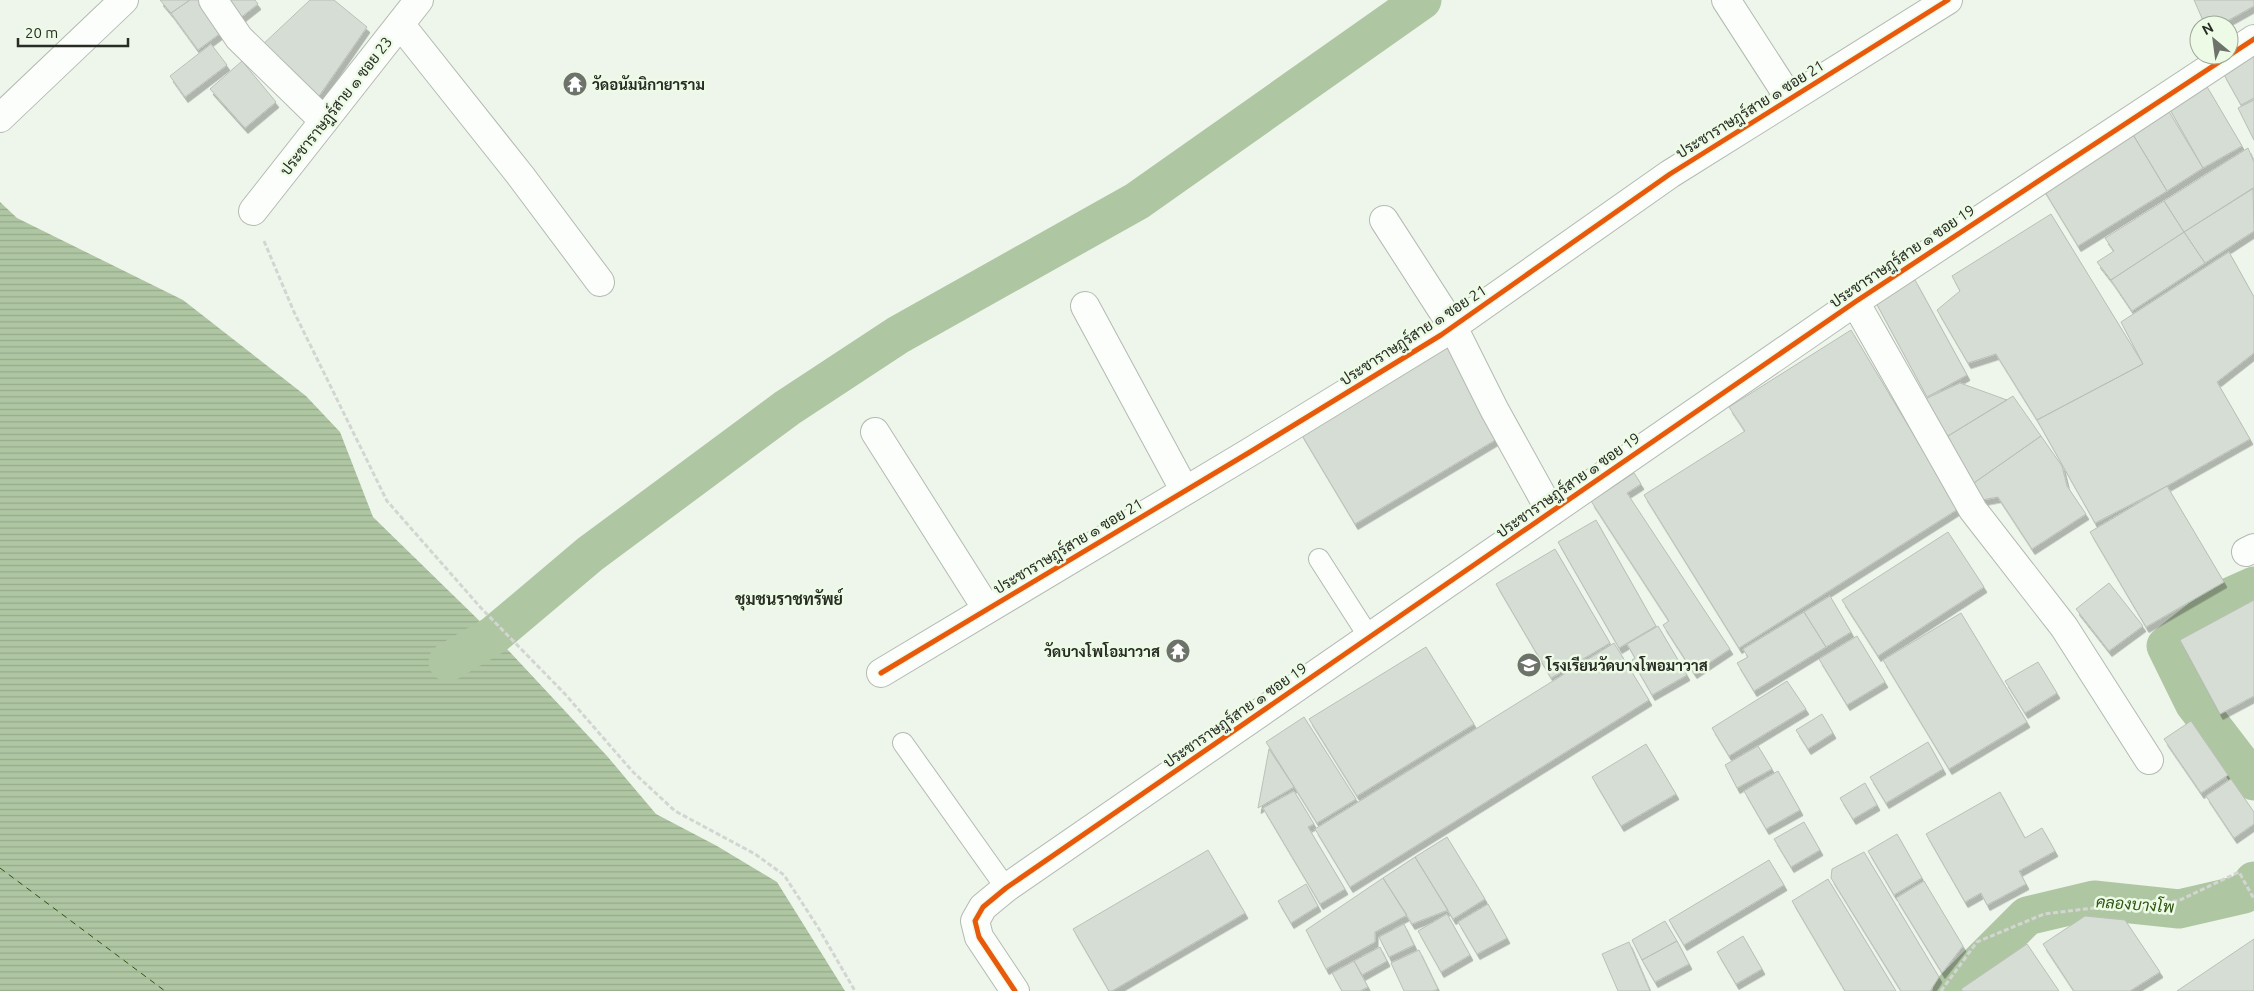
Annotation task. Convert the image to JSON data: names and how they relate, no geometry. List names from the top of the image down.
{
  "streets": {
    "street": ["ประชาราษฎร์สาย ๑ ซอย 23", "ประชาราษฎร์สาย ๑ ซอย 21", "ประชาราษฎร์สาย ๑ ซอย 19"]
  },
  "districts": ["ชุมชนราชทรัพย์"],
  "water": ["คลองบางโพ"],
  "places": {
    "temple": ["วัดอนัมนิกายาราม", "วัดบางโพโอมาวาส"],
    "school or university": ["โรงเรียนวัดบางโพอมาวาส"]
  },
  "scale_bar": "20 m",
  "north": "top left"
}
